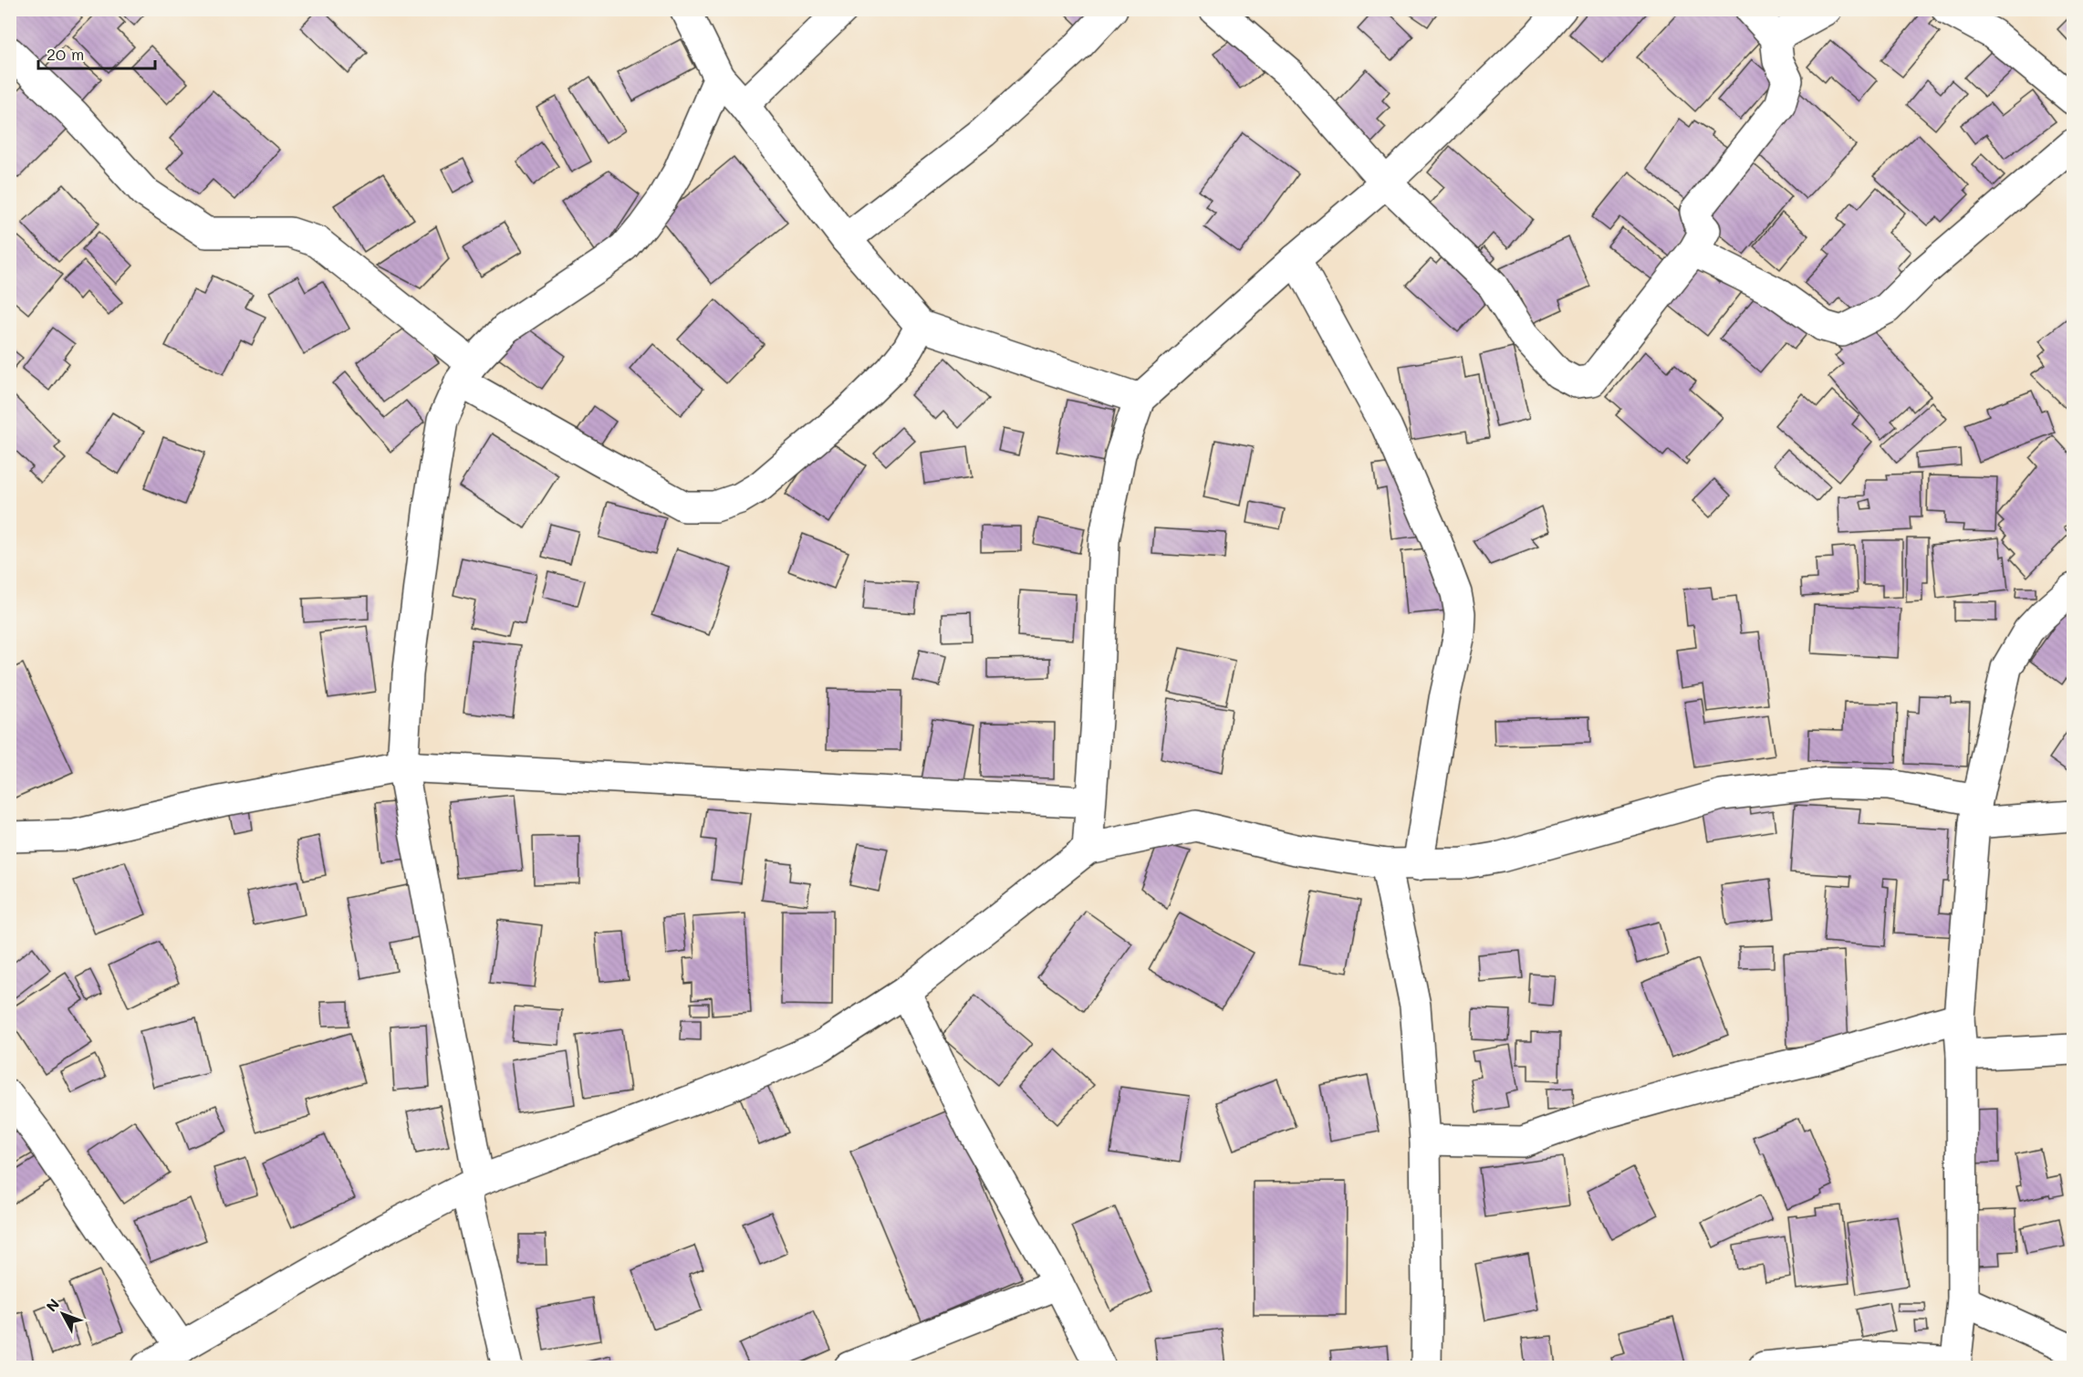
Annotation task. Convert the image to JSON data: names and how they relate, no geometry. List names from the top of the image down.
{
  "scale_bar": "20 m",
  "north": "top left"
}
